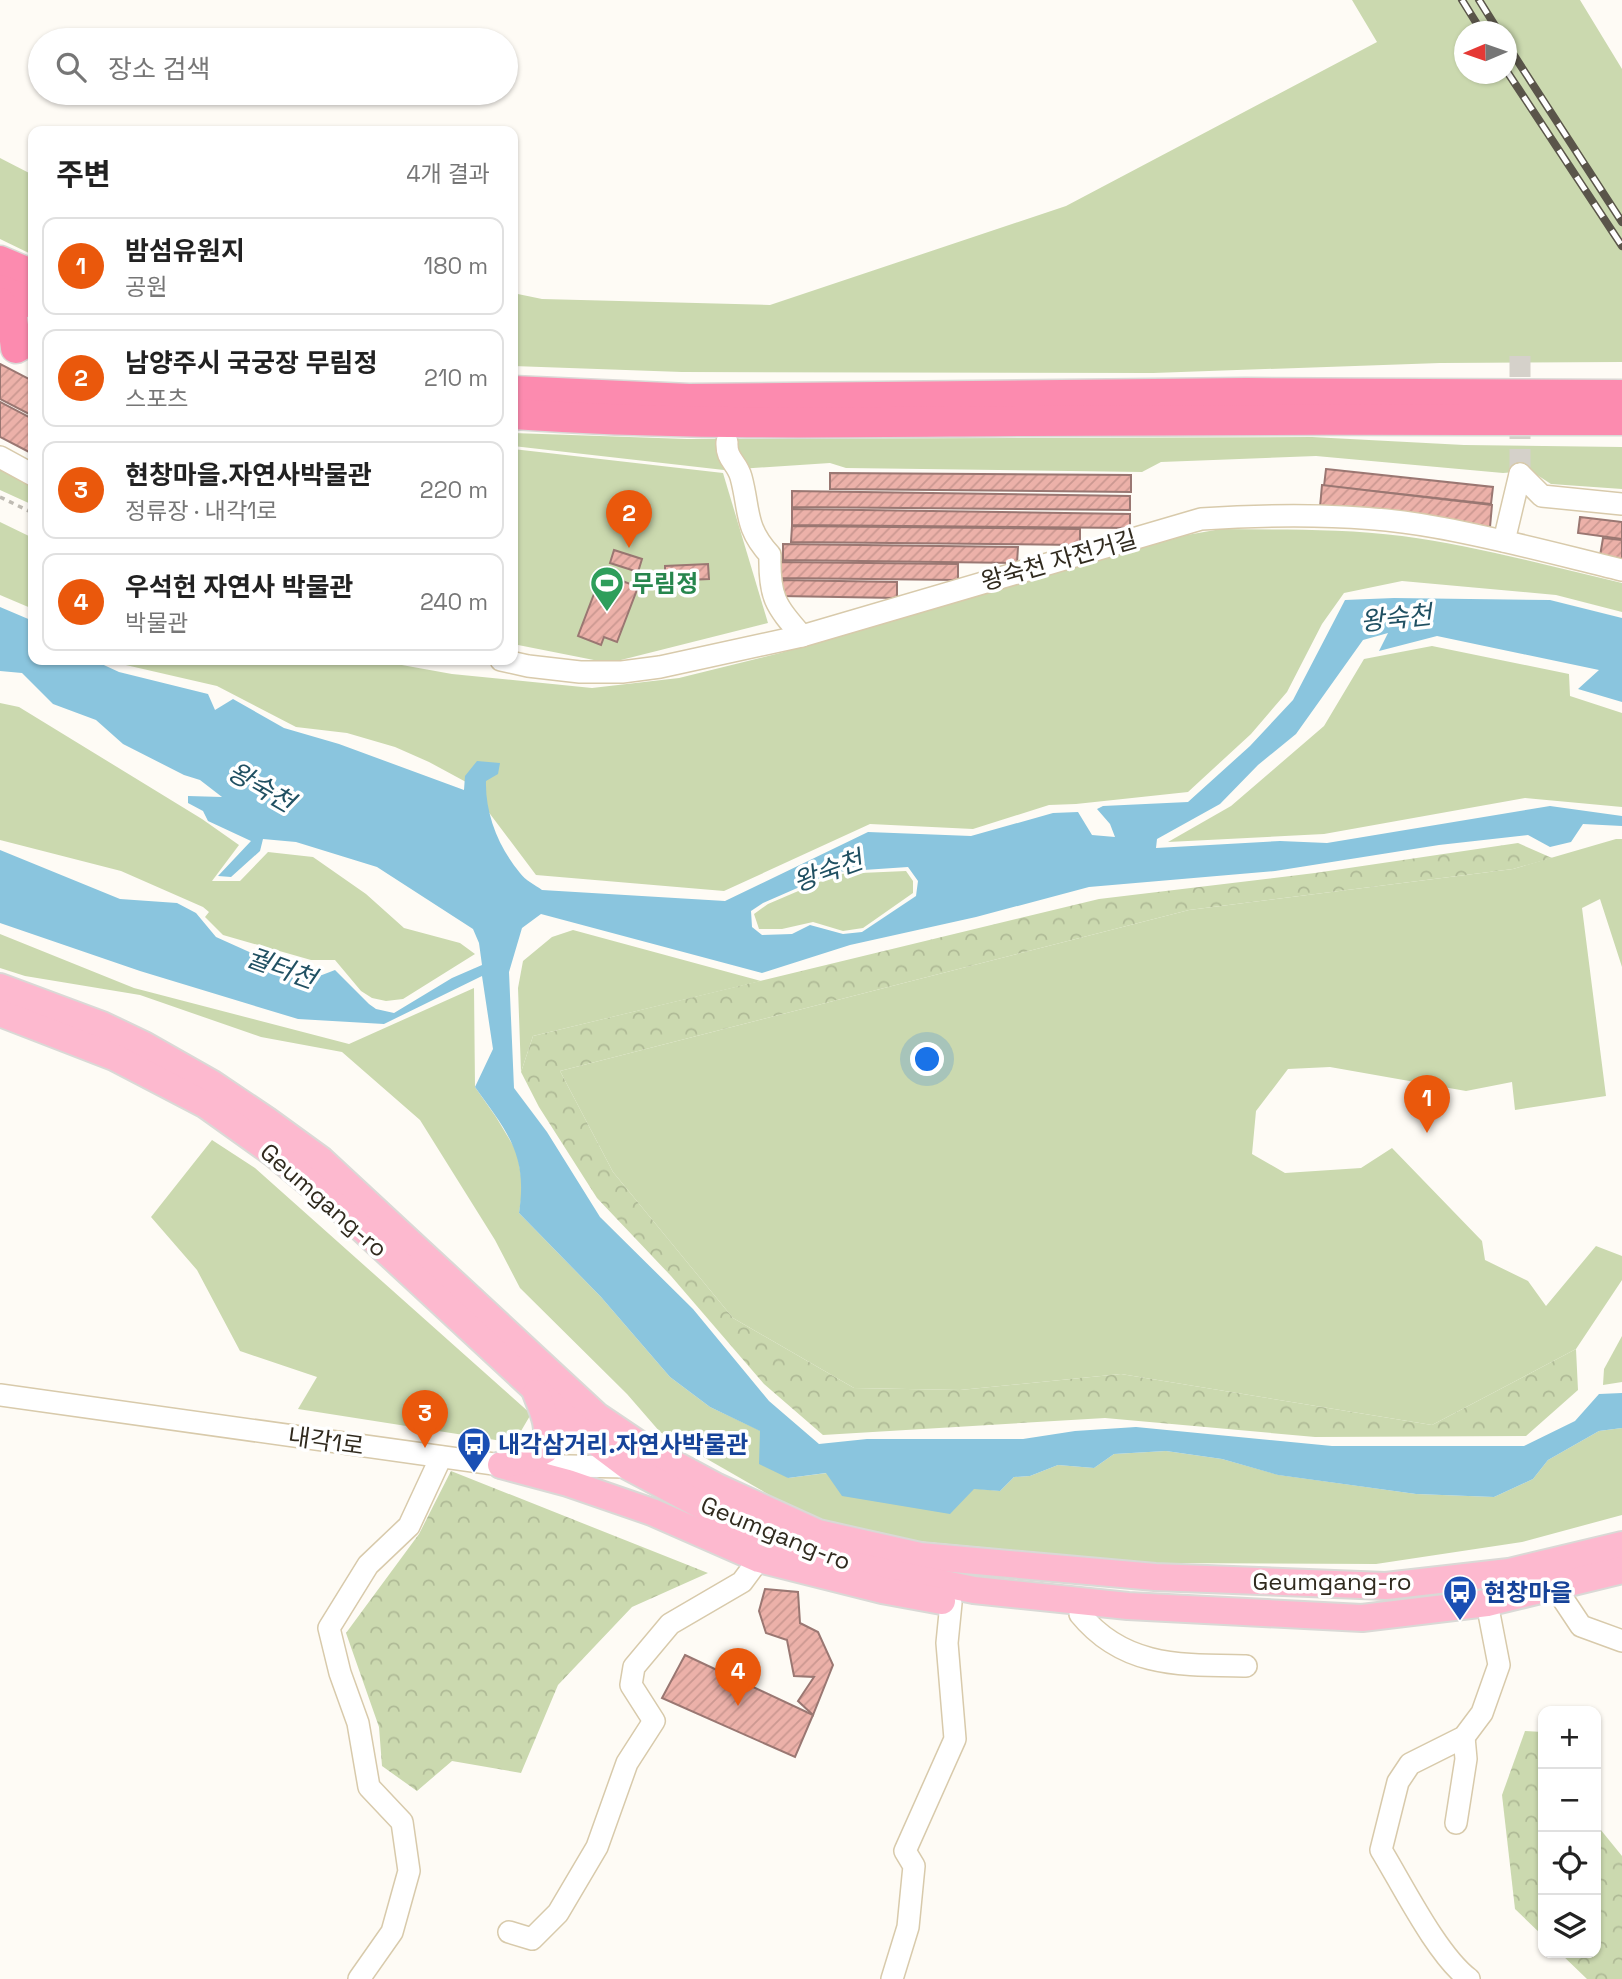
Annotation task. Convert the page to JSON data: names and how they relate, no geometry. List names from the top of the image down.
{
  "streets": {
    "main road": ["Geumgang-ro"],
    "street": ["왕숙천 자전거길", "내각1로"]
  },
  "crossings": [
    ["Geumgang-ro", "내각1로"]
  ],
  "water": ["왕숙천", "궐터천"],
  "places": {
    "sports": ["무림정"],
    "bus stop": ["내각삼거리.자연사박물관", "현창마을"]
  },
  "north": "left",
  "page": {
    "search": "장소 검색",
    "heading": ["주변", "4개 결과"],
    "list": [
      {
        "mark": "1",
        "name": "밤섬유원지",
        "note": "공원",
        "value": "180 m"
      },
      {
        "mark": "2",
        "name": "남양주시 국궁장 무림정",
        "note": "스포츠",
        "value": "210 m"
      },
      {
        "mark": "3",
        "name": "현창마을.자연사박물관",
        "note": "정류장 · 내각1로",
        "value": "220 m"
      },
      {
        "mark": "4",
        "name": "우석헌 자연사 박물관",
        "note": "박물관",
        "value": "240 m"
      }
    ],
    "pins": [
      "2",
      "1",
      "3",
      "4"
    ],
    "map_buttons": ["+", "−"]
  }
}
